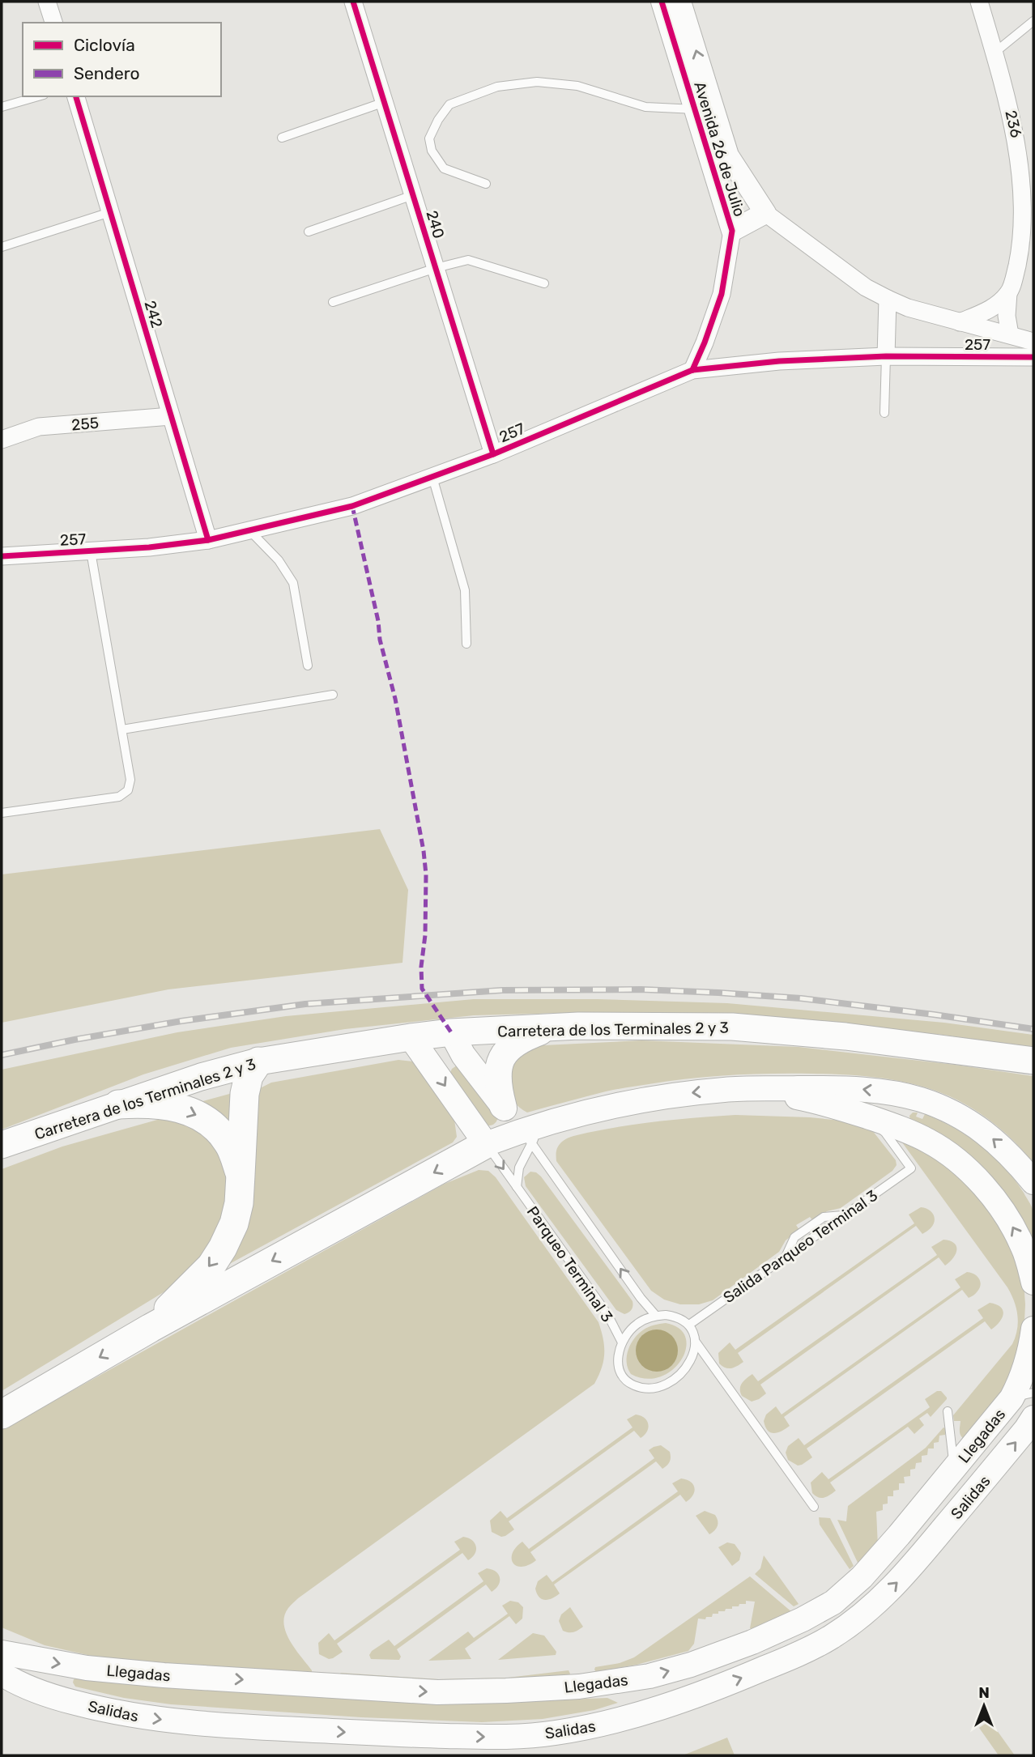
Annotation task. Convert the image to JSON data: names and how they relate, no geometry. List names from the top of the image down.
{
  "streets": {
    "main road": ["Carretera de los Terminales 2 y 3", "Llegadas", "Salidas"],
    "street": [
      "236",
      "Avenida 26 de Julio",
      "240",
      "242",
      "257",
      "255"
    ],
    "lane": ["Salida Parqueo Terminal 3", "Parqueo Terminal 3"]
  },
  "crossings": [
    ["236", "257"],
    ["Avenida 26 de Julio", "257"],
    ["240", "257"],
    ["242", "257"],
    ["242", "255"],
    ["Salida Parqueo Terminal 3", "Parqueo Terminal 3"]
  ],
  "one_way": ["Llegadas", "Salidas"],
  "legend": ["Ciclovía", "Sendero"],
  "north": "top"
}
